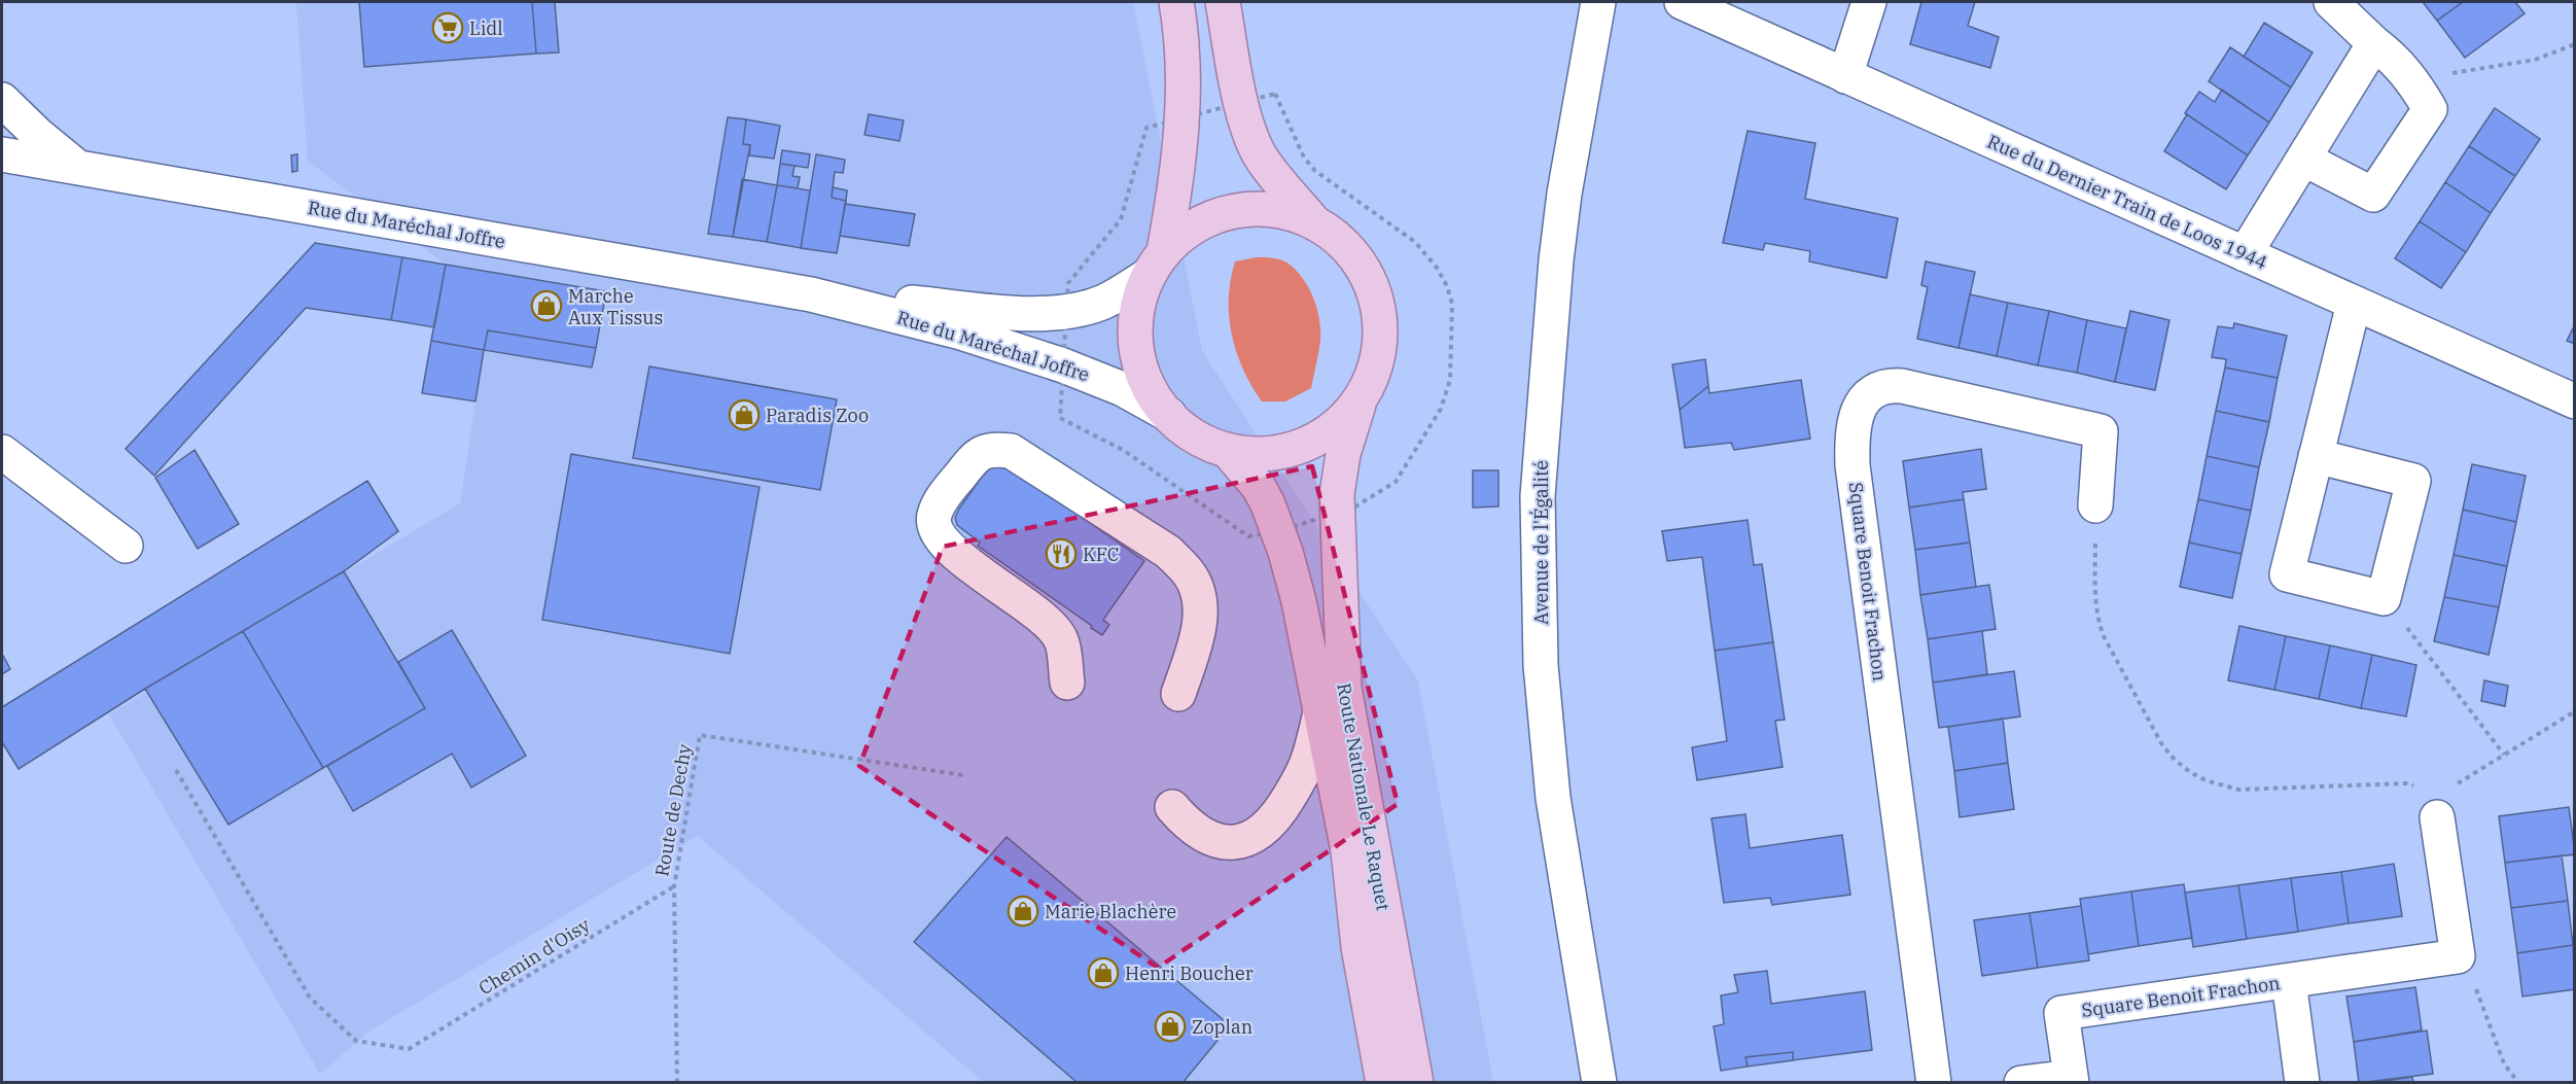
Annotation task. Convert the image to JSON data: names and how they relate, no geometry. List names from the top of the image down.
{
  "streets": {
    "main road": ["Route Nationale Le Raquet"],
    "street": [
      "Rue du Dernier Train de Loos 1944",
      "Rue du Maréchal Joffre",
      "Avenue de l'Égalité",
      "Square Benoit Frachon"
    ],
    "path": ["Route de Dechy", "Chemin d'Oisy"]
  },
  "crossings": [
    ["Route de Dechy", "Chemin d'Oisy"]
  ],
  "places": {
    "supermarket": ["Lidl"],
    "shop": [
      "Marche Aux Tissus",
      "Paradis Zoo",
      "Marie Blachère",
      "Henri Boucher",
      "Zoplan"
    ],
    "restaurant": ["KFC"]
  }
}
